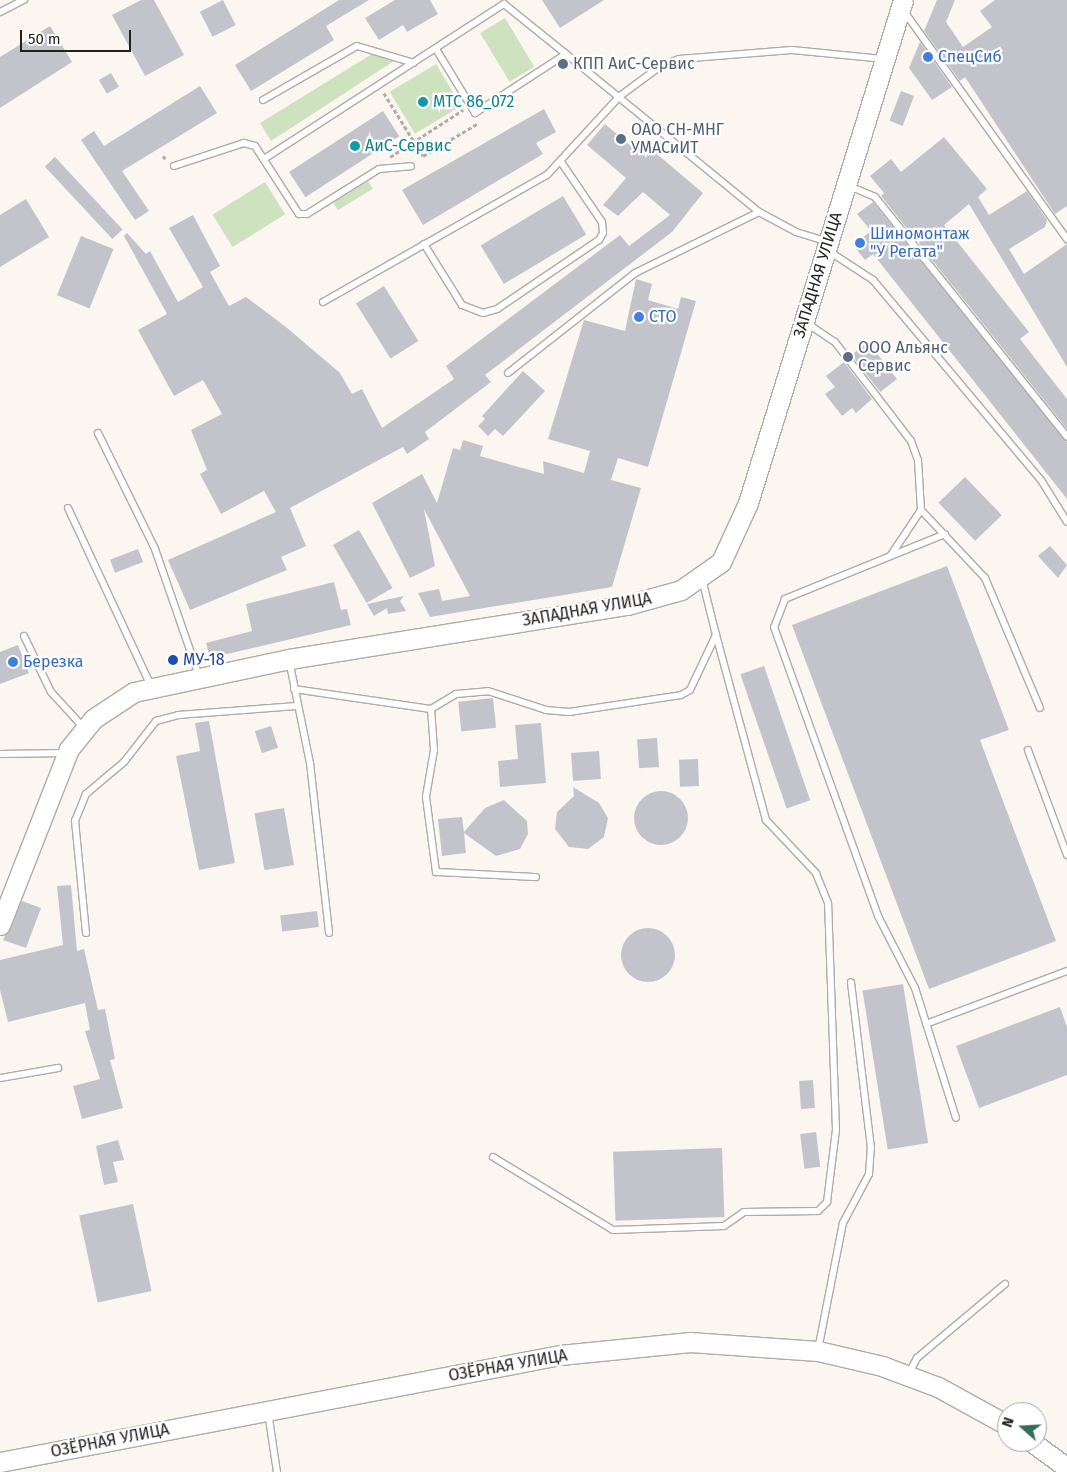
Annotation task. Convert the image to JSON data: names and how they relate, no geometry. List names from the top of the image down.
{
  "streets": {
    "street": ["ЗАПАДНАЯ УЛИЦА", "ОЗЁРНАЯ УЛИЦА"]
  },
  "places": [
    "СпецСиб",
    "КПП АиС-Сервис",
    "МТС 86_072",
    "ОАО СН-МНГ УМАСиИТ",
    "АиС-Сервис",
    "Шиномонтаж \"У Регата\"",
    "СТО",
    "ООО Альянс Сервис",
    "МУ-18",
    "Березка"
  ],
  "scale_bar": "50 m",
  "north": "left"
}
